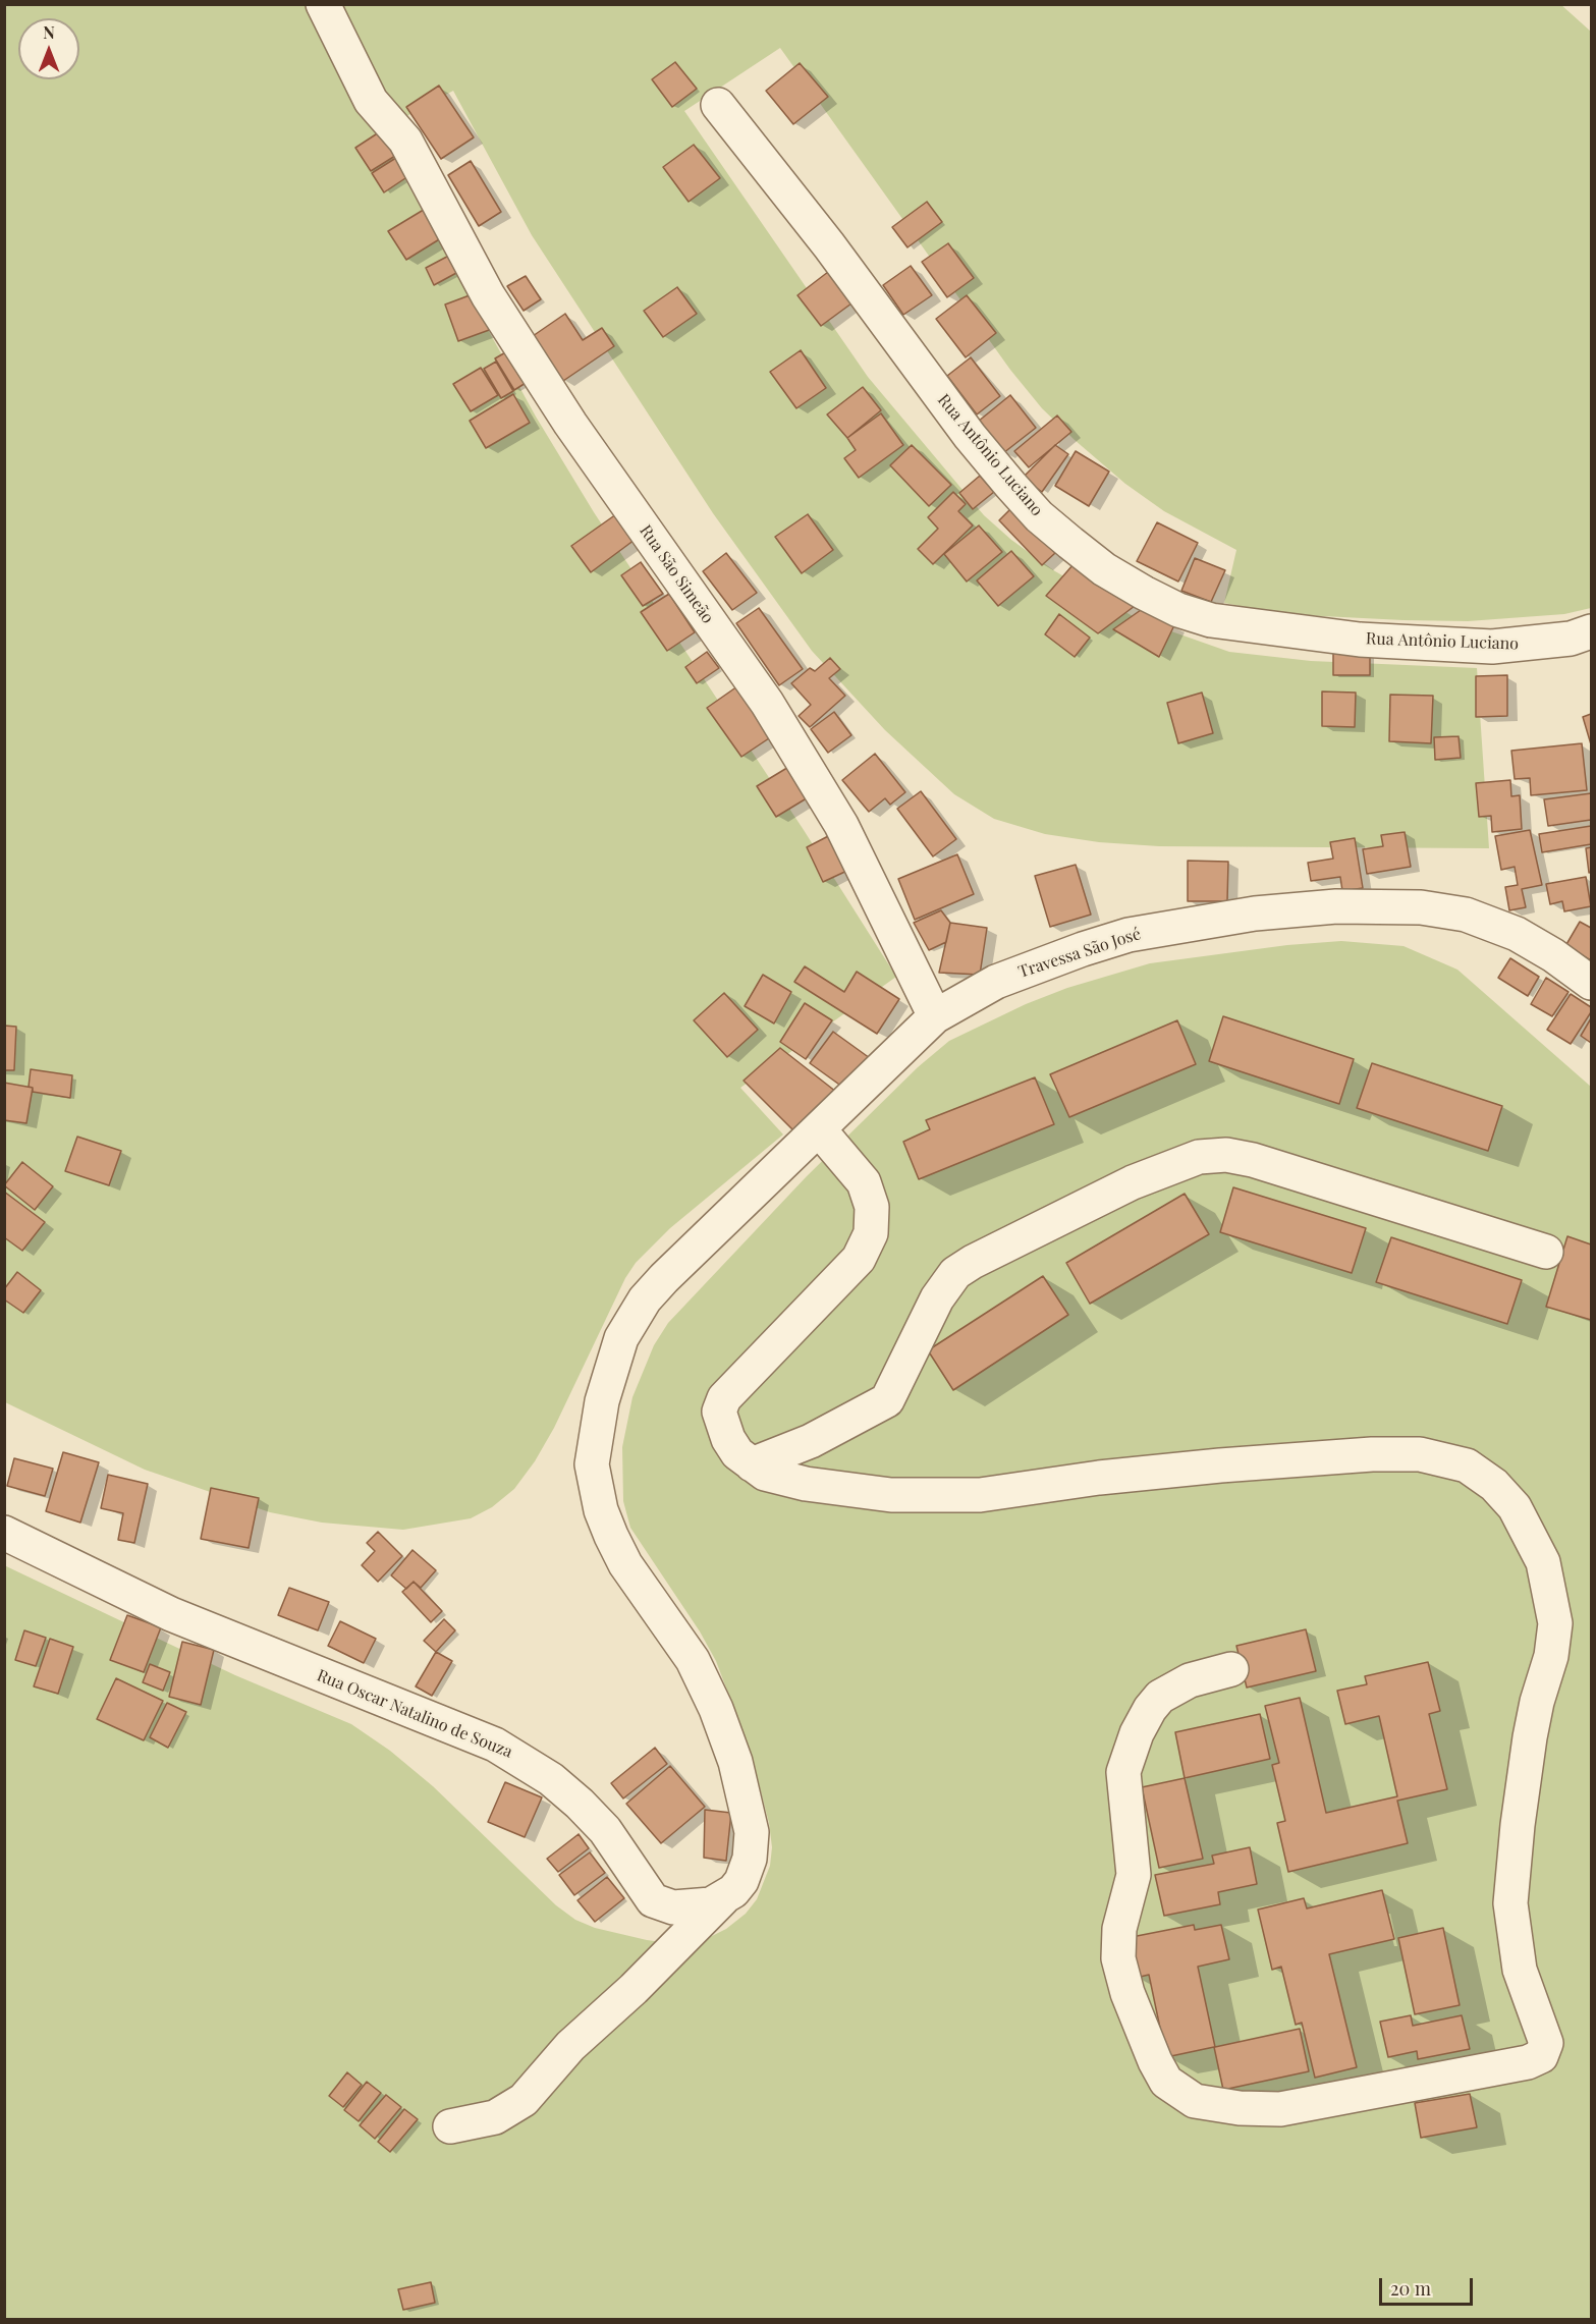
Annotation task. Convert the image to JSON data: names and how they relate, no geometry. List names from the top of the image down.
{
  "streets": {
    "street": [
      "Rua Antônio Luciano",
      "Rua São Simeão",
      "Travessa São José",
      "Rua Oscar Natalino de Souza"
    ]
  },
  "crossings": [
    ["Rua São Simeão", "Travessa São José"],
    ["Travessa São José", "Rua Oscar Natalino de Souza"]
  ],
  "scale_bar": "20 m",
  "north": "top"
}
